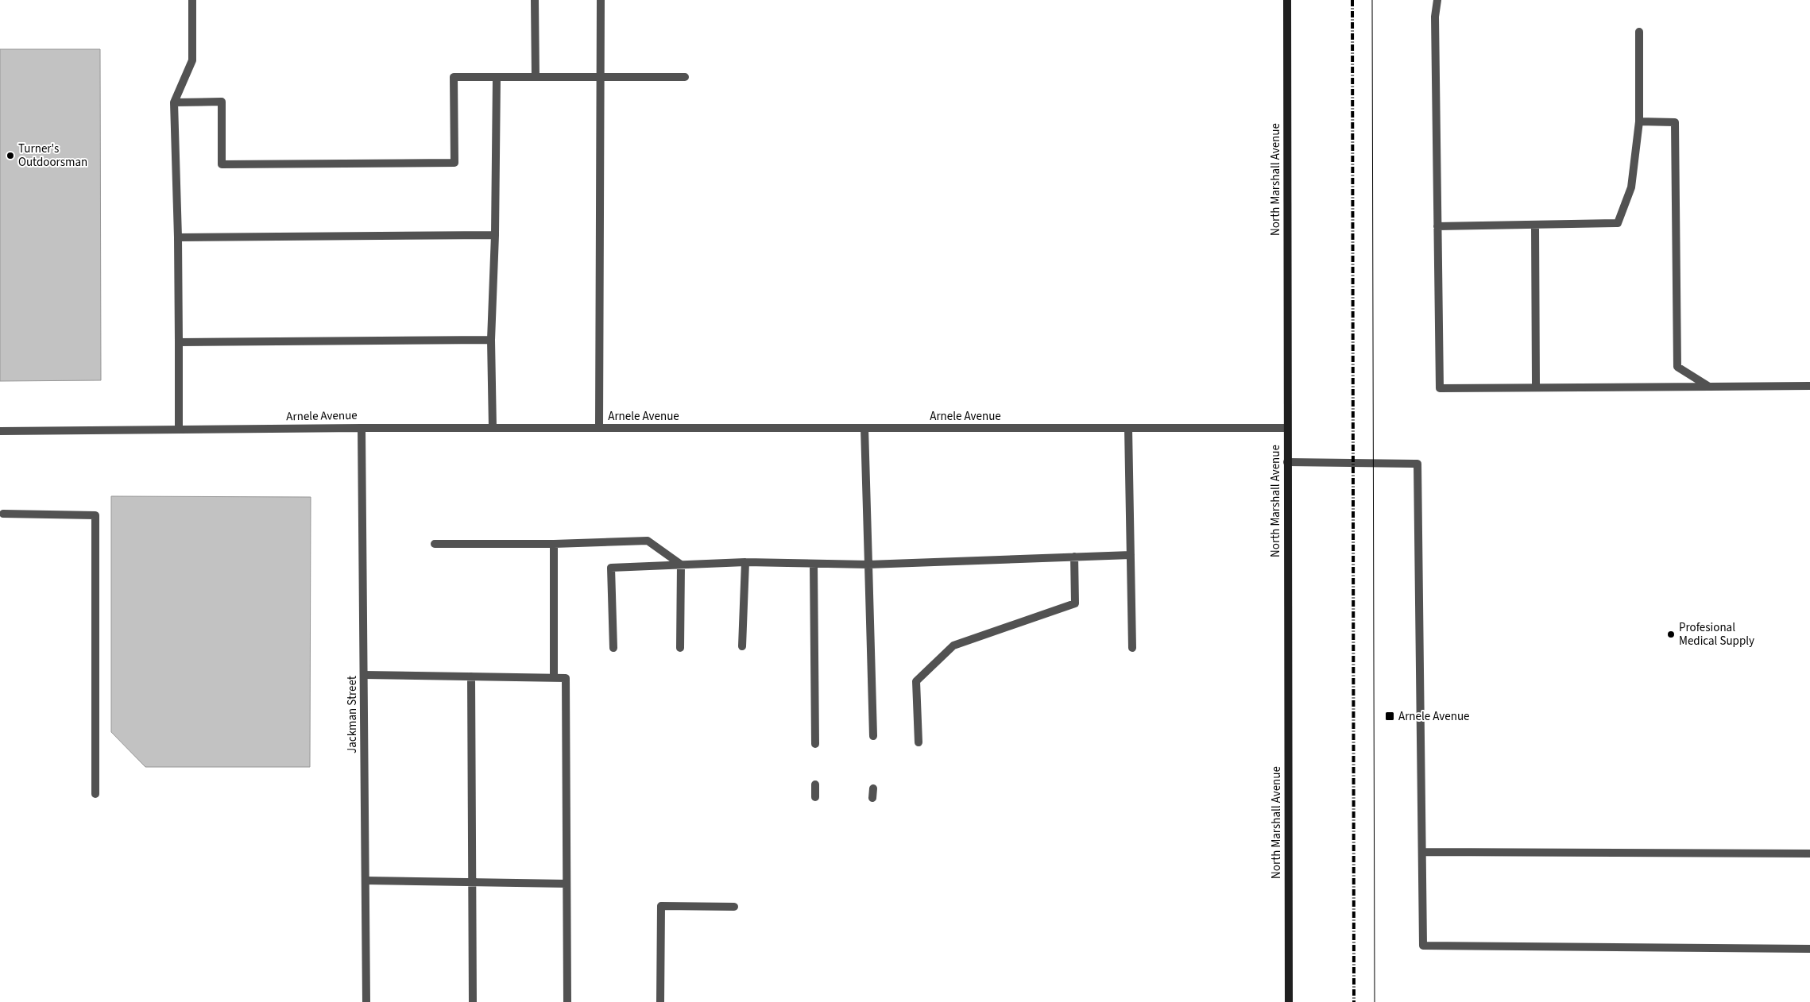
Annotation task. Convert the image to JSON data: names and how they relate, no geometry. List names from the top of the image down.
{
  "streets": {
    "main road": ["North Marshall Avenue"],
    "street": ["Arnele Avenue", "Jackman Street"]
  },
  "crossings": [
    ["North Marshall Avenue", "Arnele Avenue"],
    ["Arnele Avenue", "Jackman Street"]
  ],
  "places": {
    "other": ["Turner's Outdoorsman", "Profesional Medical Supply"],
    "transit": ["Arnele Avenue"]
  }
}
